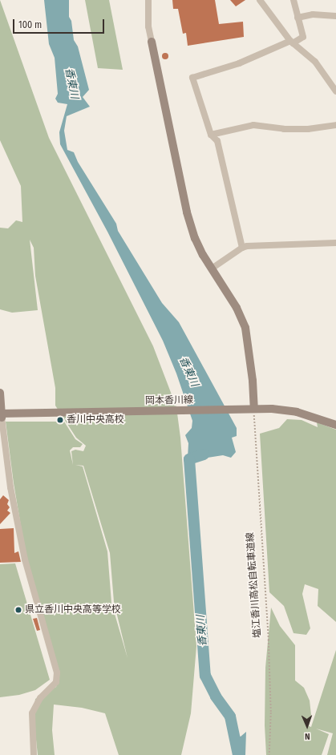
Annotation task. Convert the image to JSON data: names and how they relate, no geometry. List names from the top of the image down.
{
  "streets": {
    "street": ["岡本香川線"],
    "path": ["塩江香川高松自転車道線"]
  },
  "crossings": [
    ["岡本香川線", "塩江香川高松自転車道線"]
  ],
  "water": ["香東川"],
  "places": ["香川中央高校", "県立香川中央高等学校"],
  "scale_bar": "100 m",
  "north": "bottom"
}
